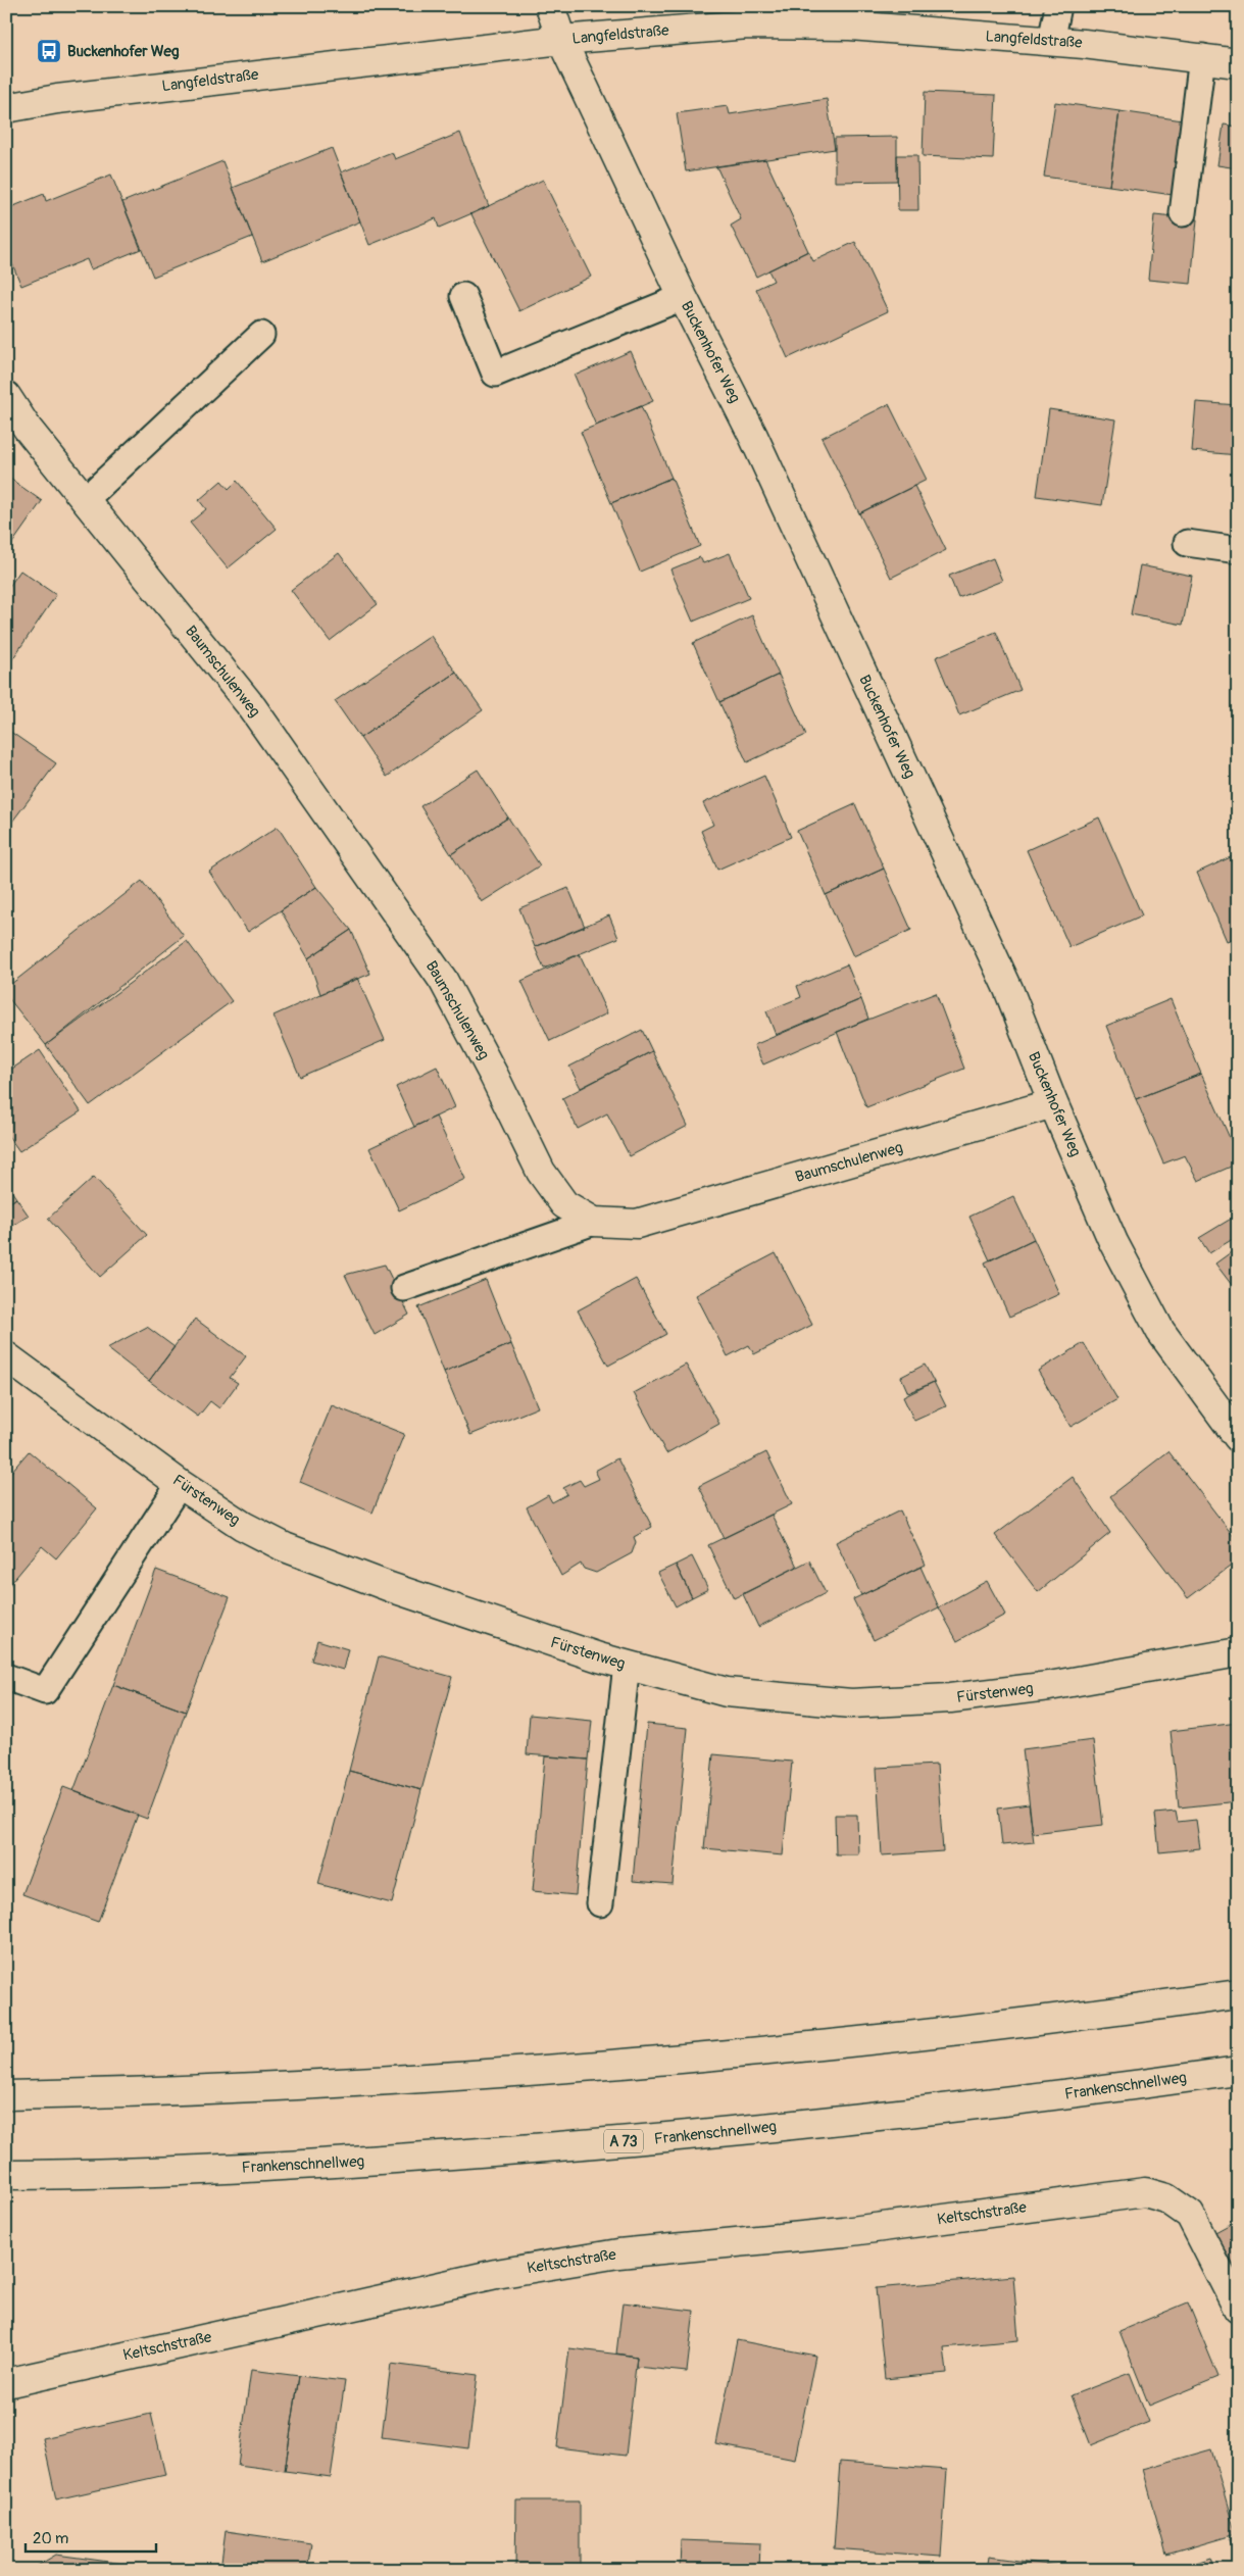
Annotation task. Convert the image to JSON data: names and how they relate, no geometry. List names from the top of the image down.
{
  "streets": {
    "main road": [
      "Langfeldstraße",
      "Buckenhofer Weg",
      "Baumschulenweg",
      "Fürstenweg",
      "Frankenschnellweg",
      "A 73",
      "Keltschstraße"
    ]
  },
  "crossings": [
    ["Langfeldstraße", "Buckenhofer Weg"],
    ["Buckenhofer Weg", "Baumschulenweg"]
  ],
  "places": {
    "bus stop": ["Buckenhofer Weg"]
  },
  "scale_bar": "20 m"
}
